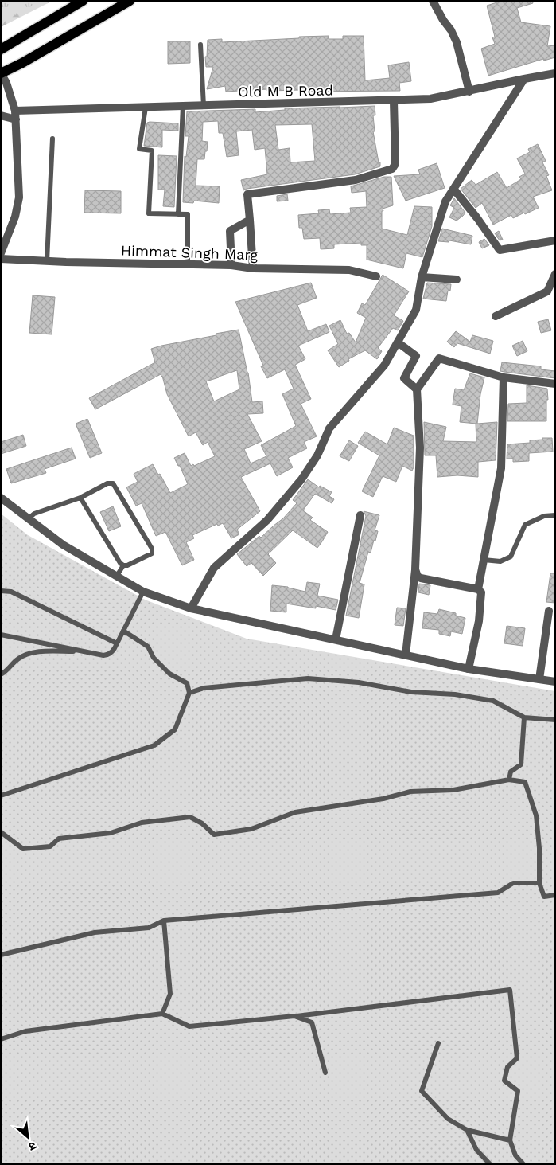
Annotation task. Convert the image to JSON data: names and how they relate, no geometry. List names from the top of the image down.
{
  "streets": {
    "street": ["Old M B Road", "Himmat Singh Marg"]
  },
  "north": "bottom right"
}
